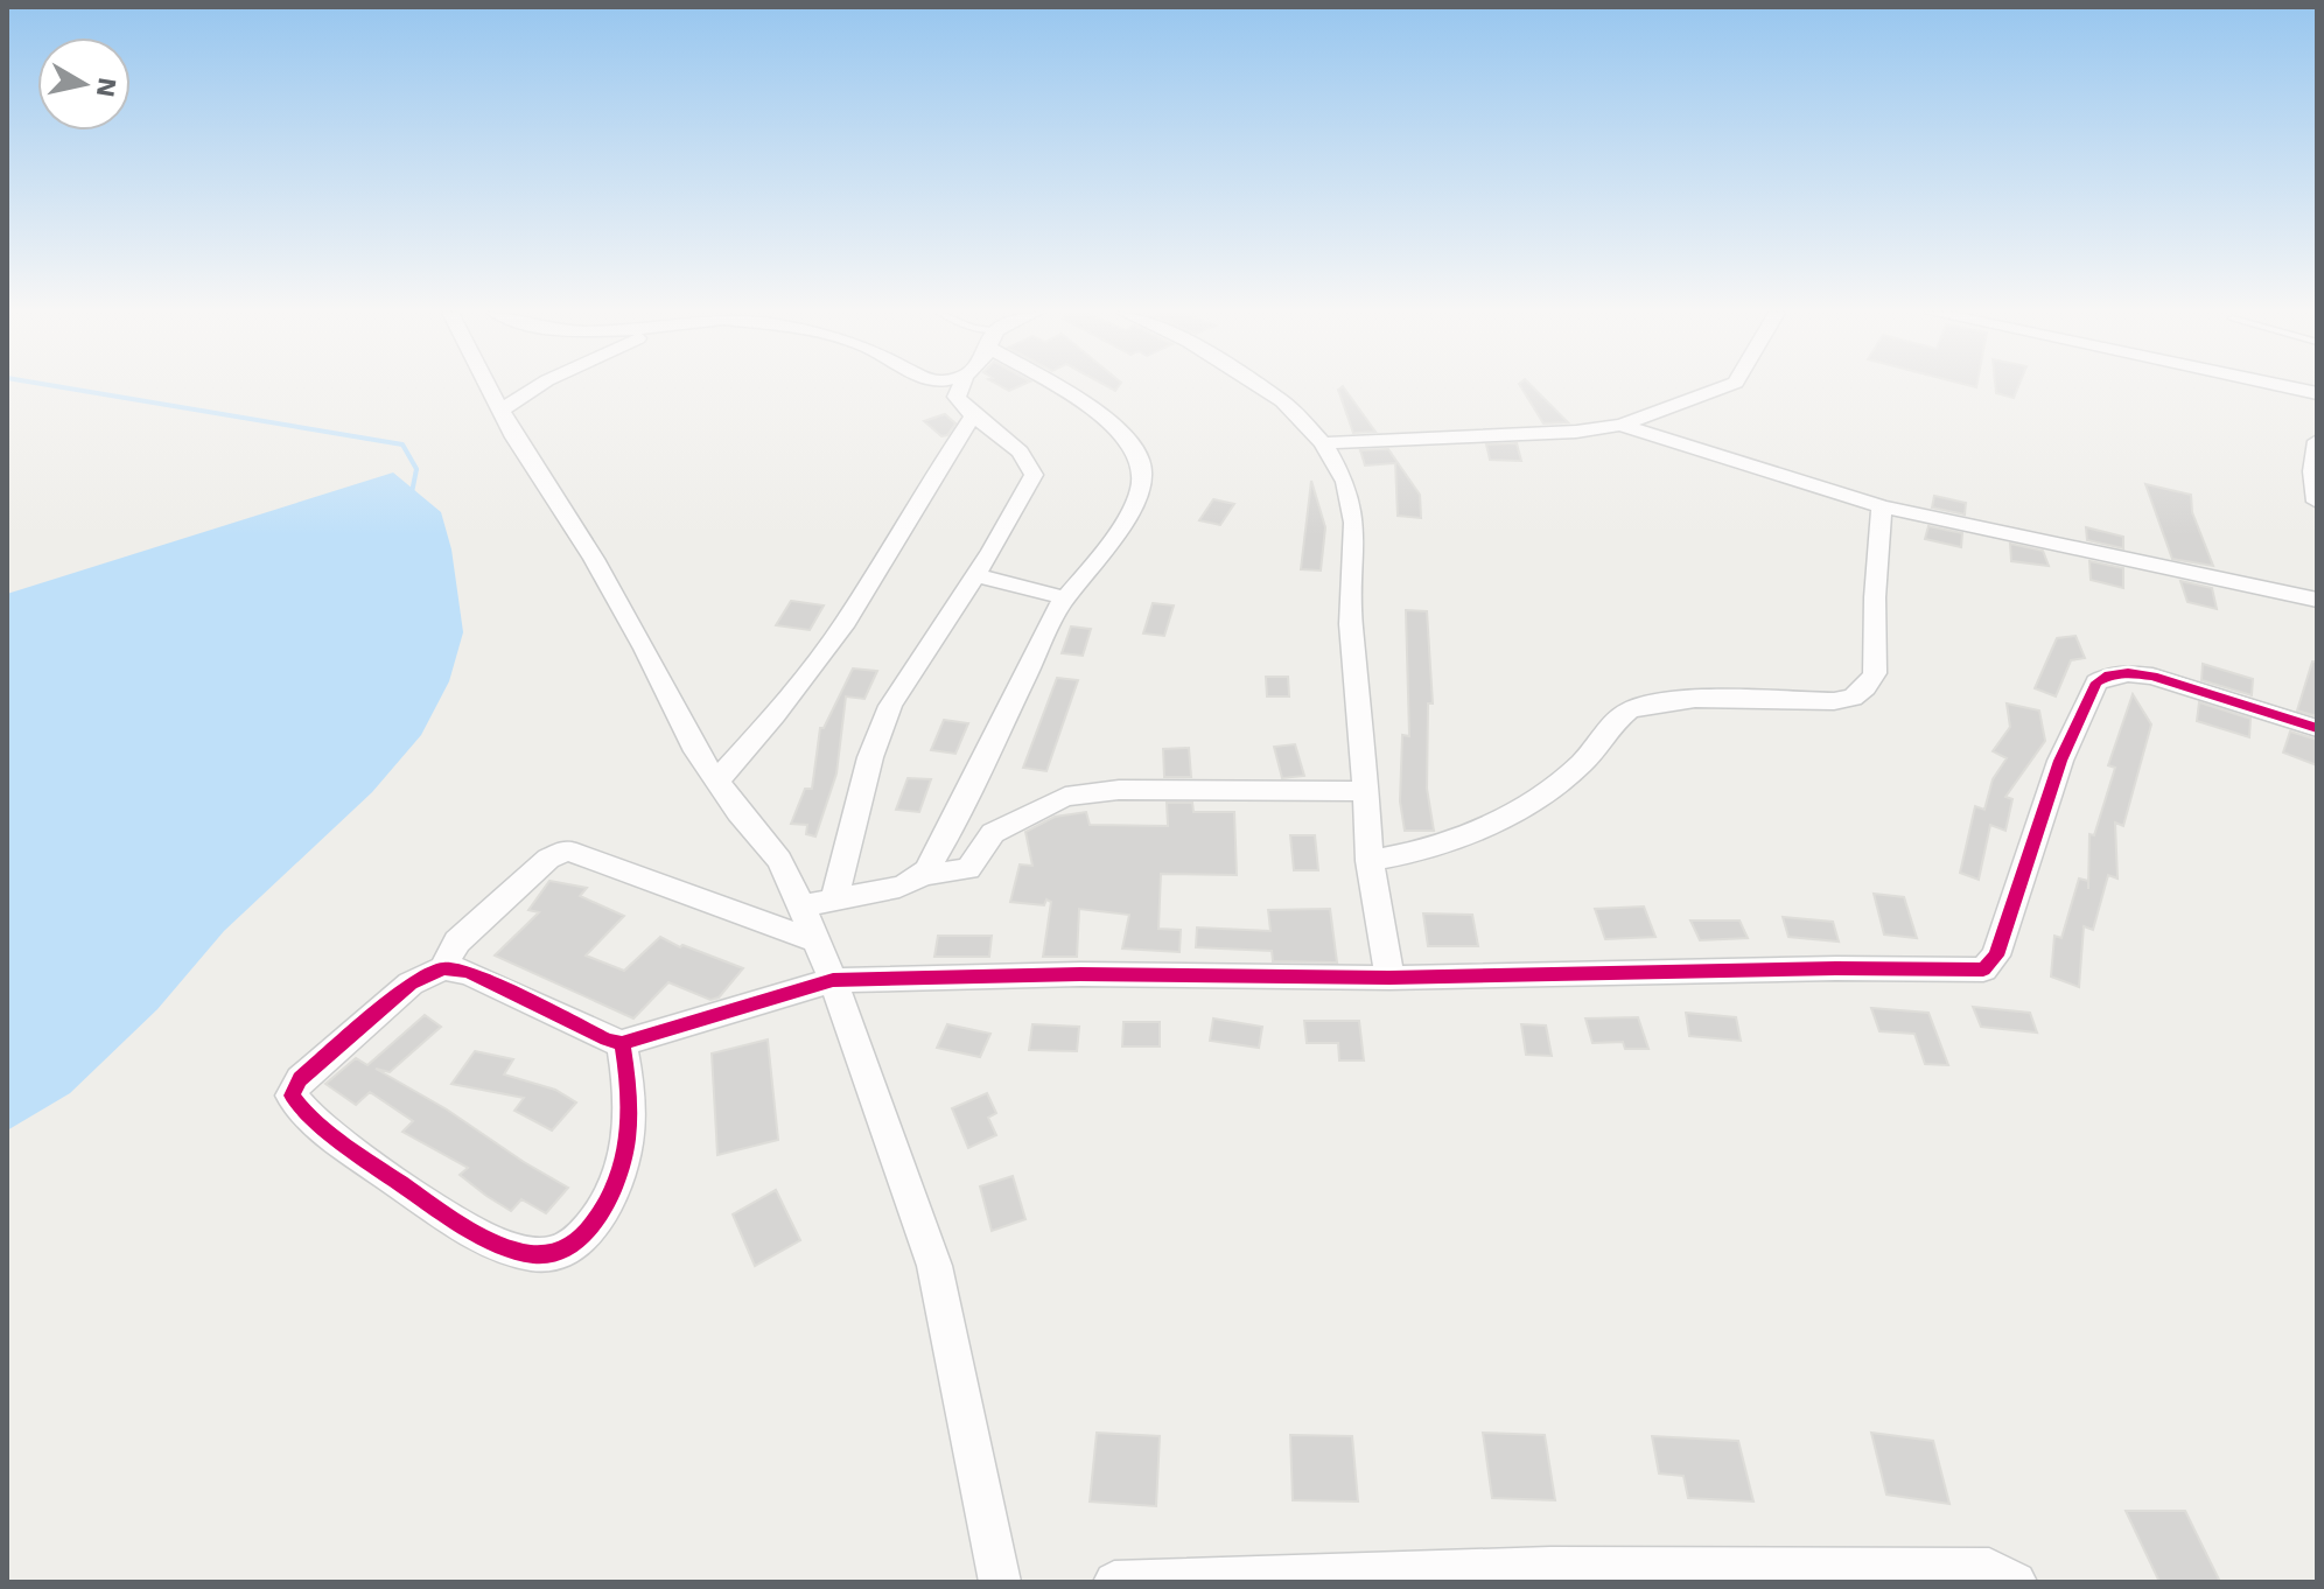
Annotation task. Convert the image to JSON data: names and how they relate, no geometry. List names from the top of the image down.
{
  "north": "right"
}
